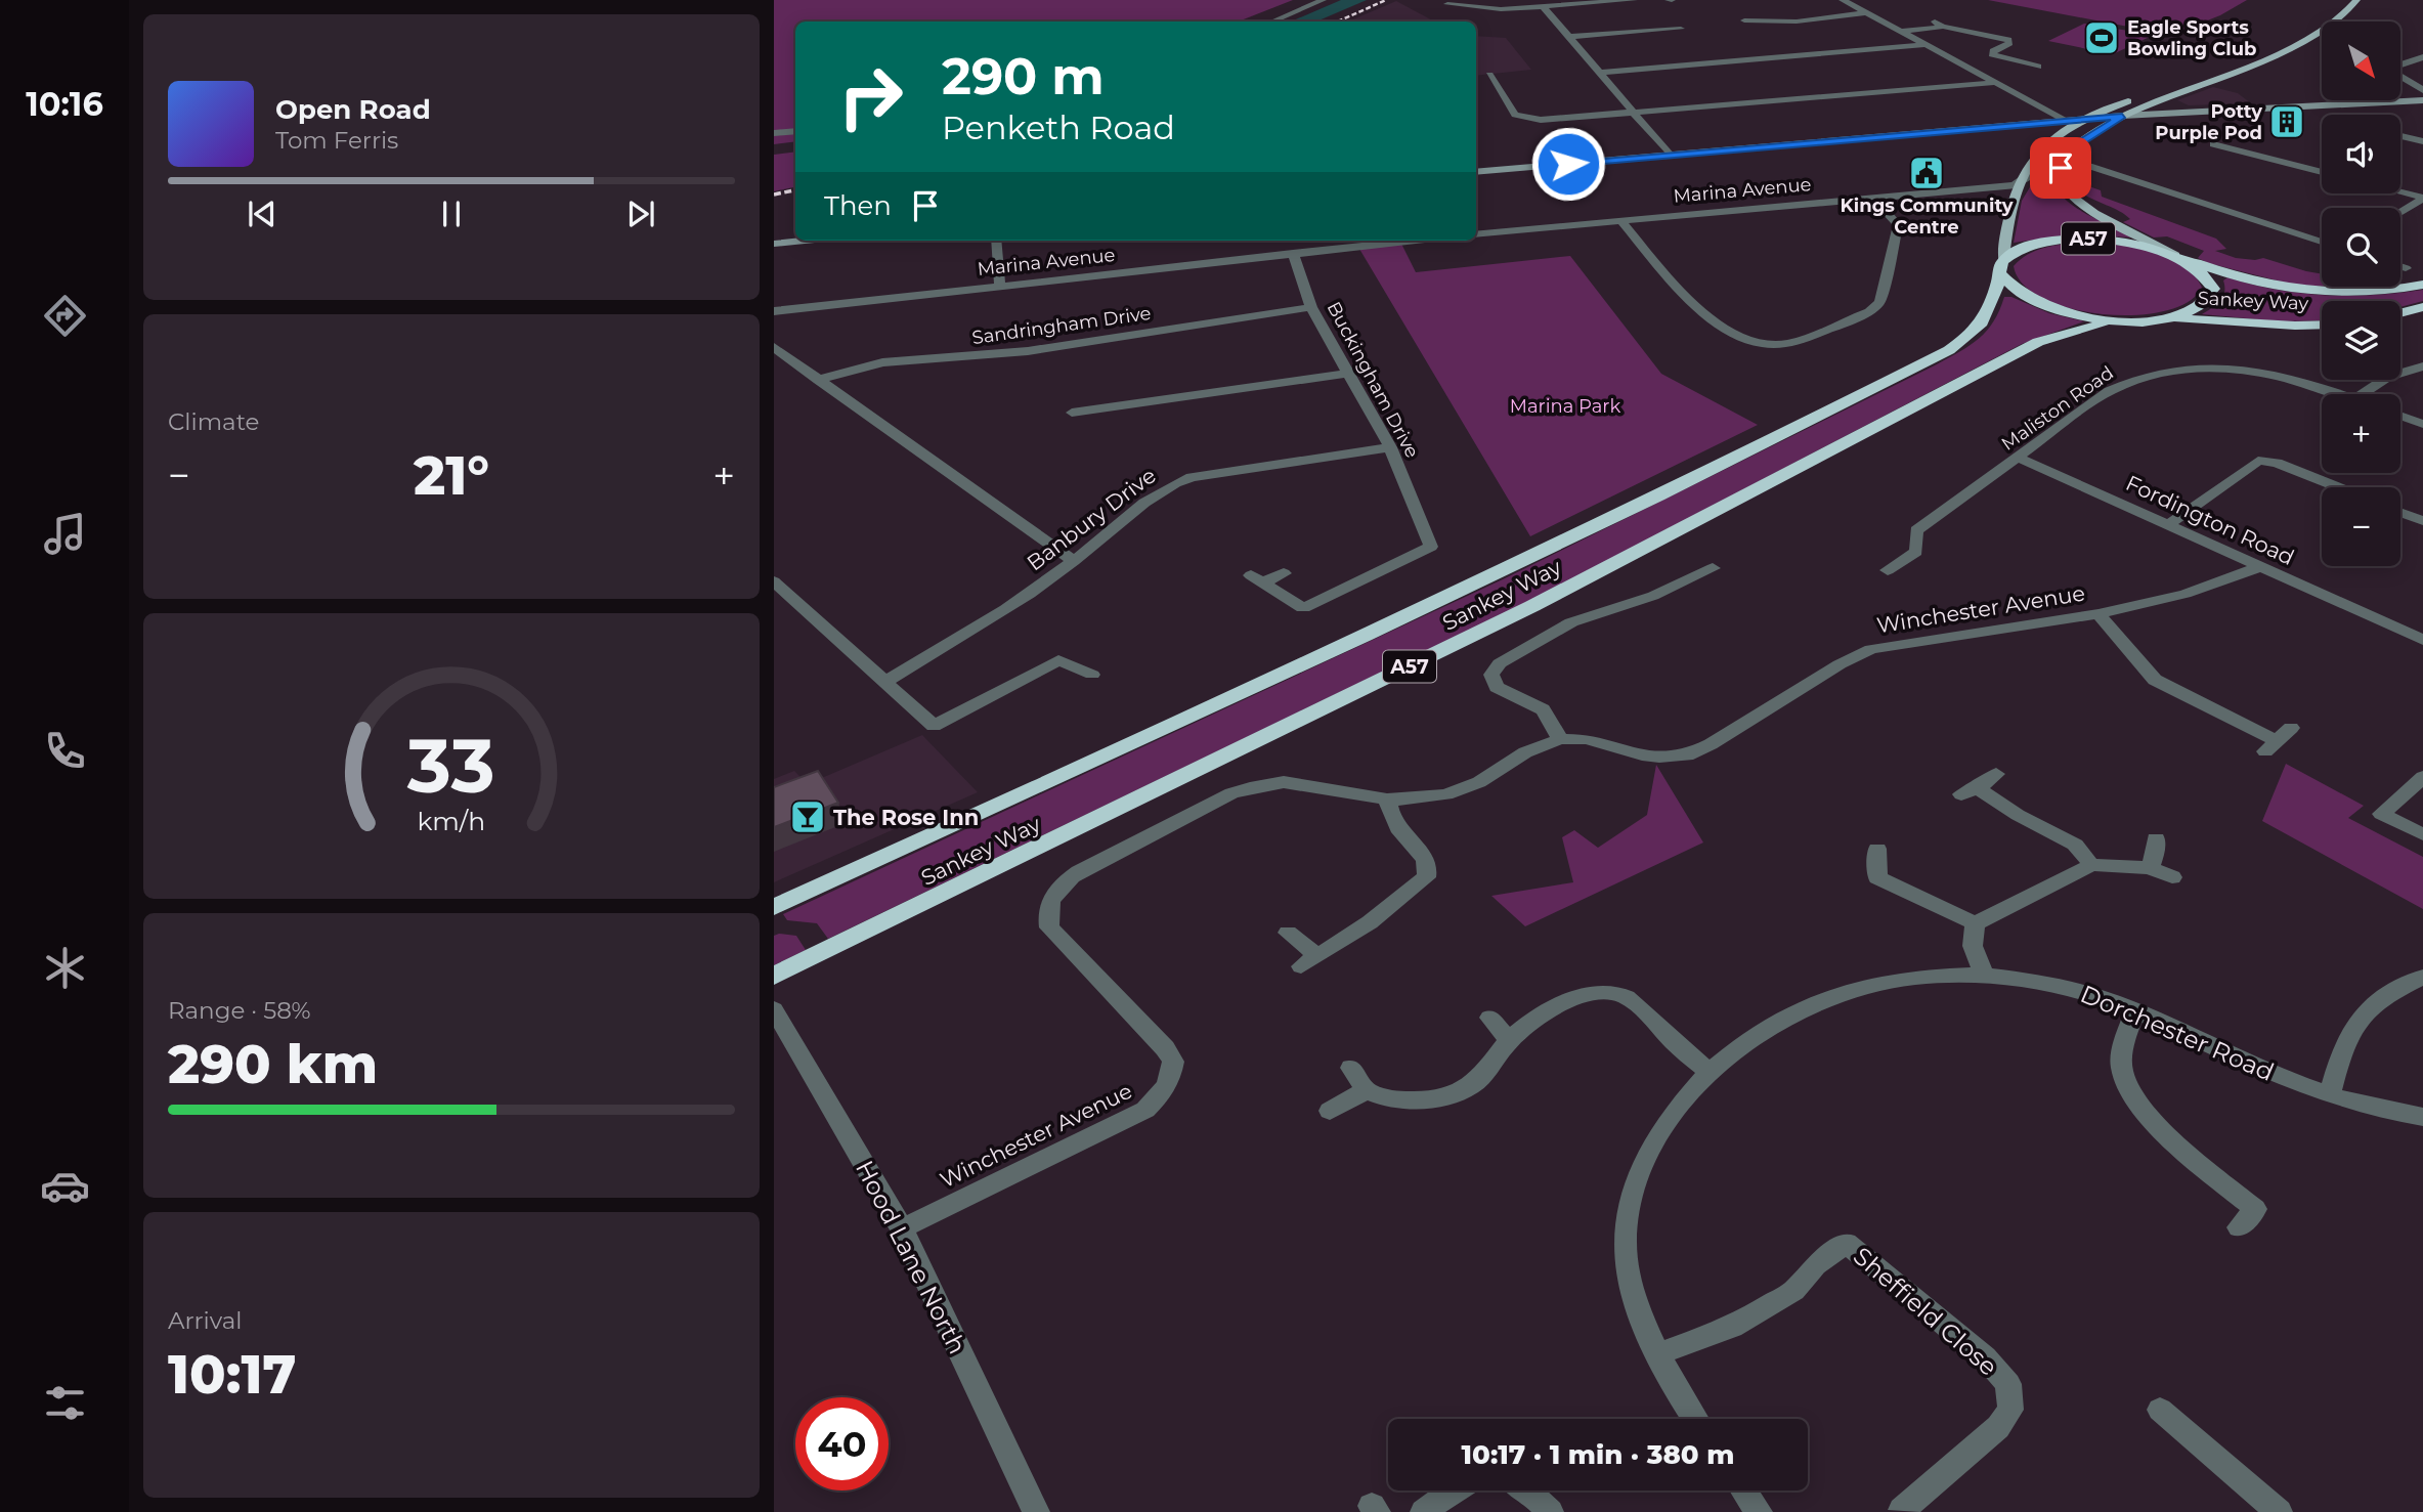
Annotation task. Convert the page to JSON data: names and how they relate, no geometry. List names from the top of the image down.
{
  "streets": {
    "highway": ["A57", "Sankey Way"],
    "street": [
      "Marina Avenue",
      "Sandringham Drive",
      "Buckingham Drive",
      "Maliston Road",
      "Banbury Drive",
      "Fordington Road",
      "Winchester Avenue",
      "Dorchester Road",
      "Hood Lane North",
      "Sheffield Close"
    ]
  },
  "crossings": [
    ["Marina Avenue", "Buckingham Drive"],
    ["A57", "Sankey Way"],
    ["Sandringham Drive", "Buckingham Drive"],
    ["Buckingham Drive", "Banbury Drive"],
    ["Maliston Road", "Fordington Road"],
    ["Fordington Road", "Winchester Avenue"],
    ["Winchester Avenue", "Hood Lane North"],
    ["Dorchester Road", "Sheffield Close"]
  ],
  "parks": ["Marina Park"],
  "places": {
    "sports": ["Eagle Sports Bowling Club"],
    "building": ["Potty Purple Pod"],
    "public building": ["Kings Community Centre"],
    "bar": ["The Rose Inn"]
  },
  "north": "bottom right",
  "page": {
    "tabs": "10:16",
    "map_buttons": ["+", "−"],
    "turn": ["290 m", "Penketh Road"],
    "song": ["Open Road", "Tom Ferris"],
    "then": "Then",
    "tile": [
      "Climate",
      ["Range · 58%", "290 km"],
      ["Arrival", "10:17"]
    ],
    "heat": ["−", "21°", "+"],
    "limit": "40",
    "trip": "10:17 · 1 min · 380 m",
    "gauge": ["33", "km/h"]
  }
}
